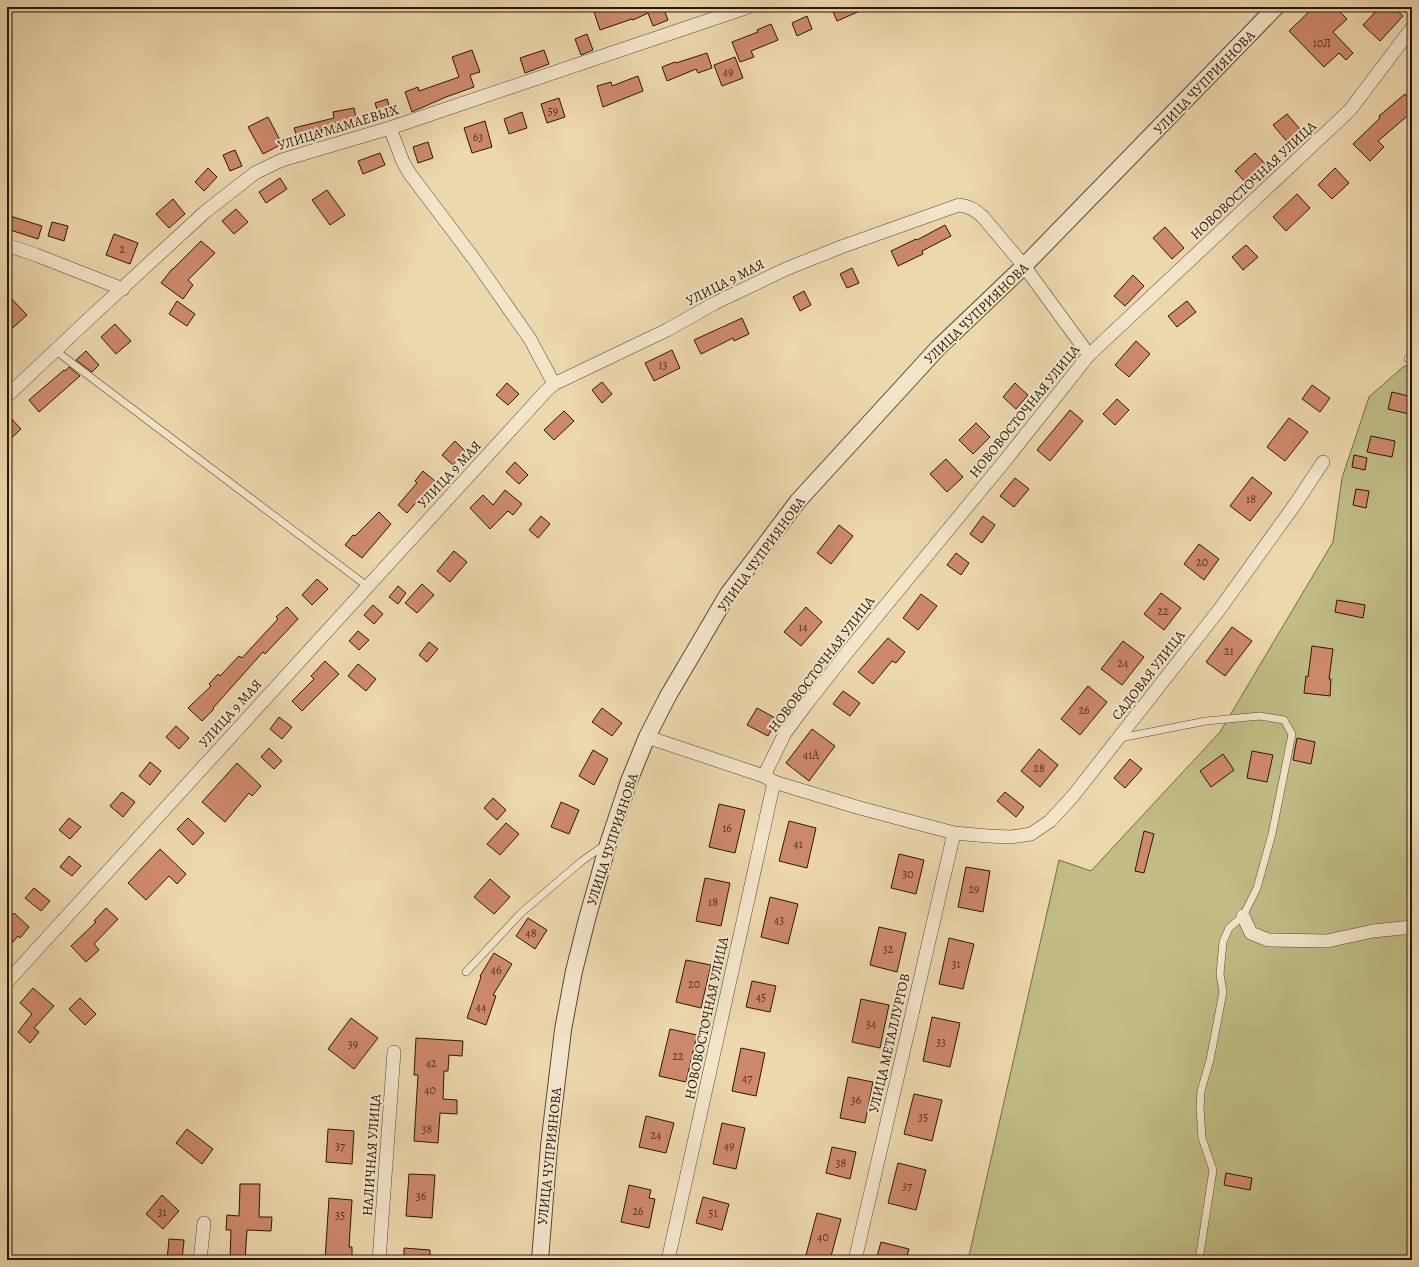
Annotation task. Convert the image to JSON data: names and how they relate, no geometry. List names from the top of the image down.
{
  "streets": {
    "street": [
      "УЛИЦА ЧУПРИЯНОВА",
      "УЛИЦА МАМАЕВЫХ",
      "НОВОВОСТОЧНАЯ УЛИЦА",
      "УЛИЦА 9 МАЯ",
      "САДОВАЯ УЛИЦА",
      "УЛИЦА МЕТАЛЛУРГОВ",
      "НАЛИЧНАЯ УЛИЦА"
    ]
  },
  "crossings": [
    ["УЛИЦА ЧУПРИЯНОВА", "УЛИЦА 9 МАЯ"],
    ["УЛИЦА ЧУПРИЯНОВА", "САДОВАЯ УЛИЦА"],
    ["НОВОВОСТОЧНАЯ УЛИЦА", "УЛИЦА 9 МАЯ"],
    ["НОВОВОСТОЧНАЯ УЛИЦА", "САДОВАЯ УЛИЦА"],
    ["САДОВАЯ УЛИЦА", "УЛИЦА МЕТАЛЛУРГОВ"]
  ],
  "house_numbers": [
    "10Л",
    "49",
    "59",
    "63",
    "2",
    "13",
    "18",
    "20",
    "22",
    "14",
    "21",
    "24",
    "26",
    "41А",
    "28",
    "16",
    "41",
    "30",
    "29",
    "18",
    "43",
    "48",
    "32",
    "31",
    "46",
    "20",
    "45",
    "44",
    "34",
    "33",
    "39",
    "22",
    "42",
    "47",
    "40",
    "36",
    "35",
    "38",
    "24",
    "37",
    "49",
    "38",
    "37",
    "36",
    "26",
    "31",
    "51",
    "35",
    "40"
  ]
}
